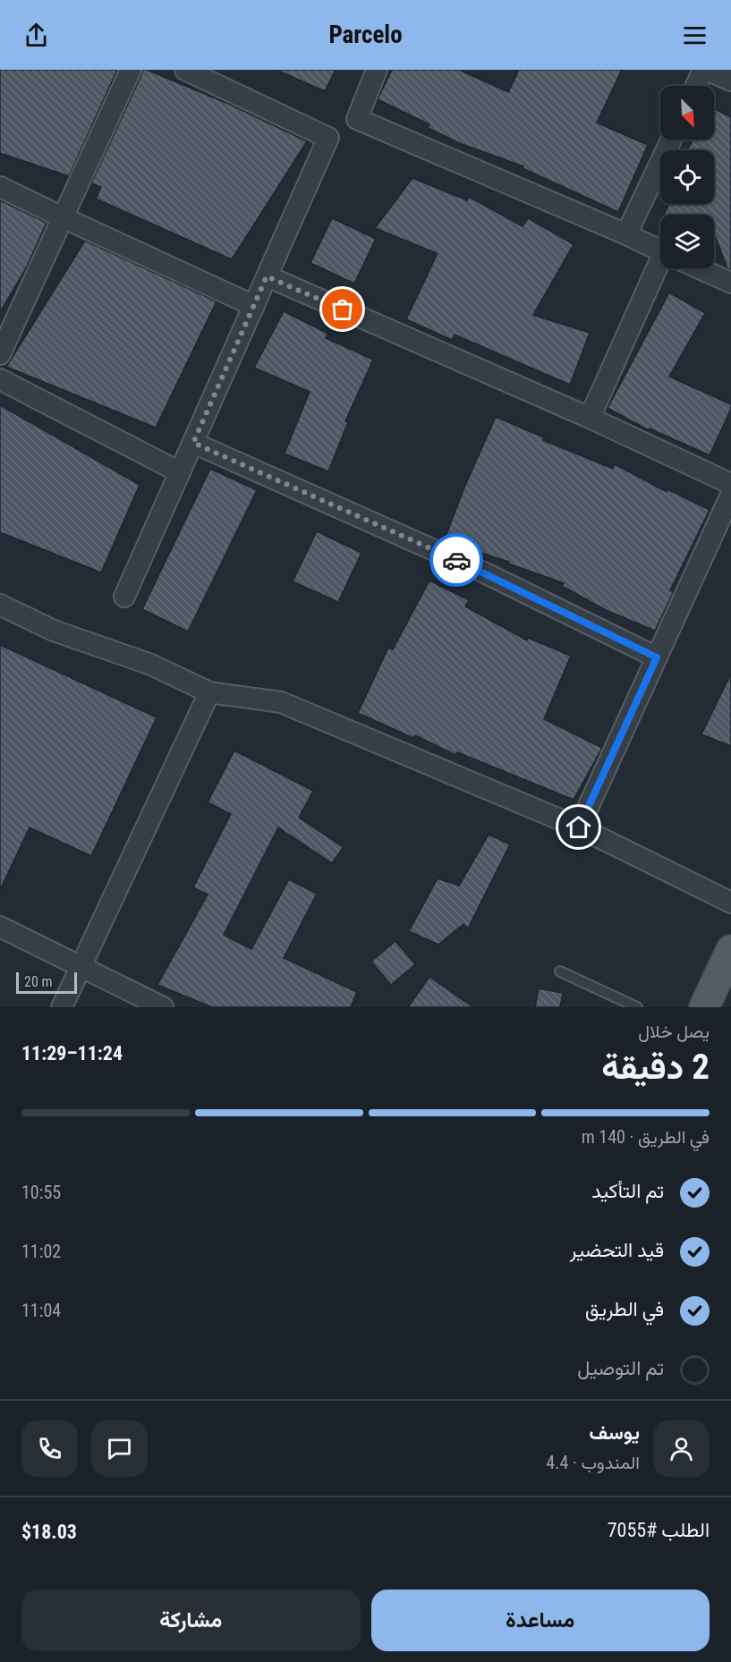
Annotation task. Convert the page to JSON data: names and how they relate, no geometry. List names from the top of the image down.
{
  "scale_bar": "20 m",
  "north": "bottom right",
  "page": {
    "header": "Parcelo",
    "scale": "20 m",
    "heading": ["2 دقيقة", "يصل خلال", "11:24–11:29"],
    "panel": [
      "يوسف",
      "المندوب · 4.4",
      "الطلب #7055",
      "$18.03"
    ],
    "bar": "في الطريق · 140 m",
    "list": [
      ["تم التأكيد", "10:55"],
      ["قيد التحضير", "11:02"],
      ["في الطريق", "11:04"],
      "تم التوصيل"
    ],
    "buttons": ["مساعدة", "مشاركة"]
  }
}
